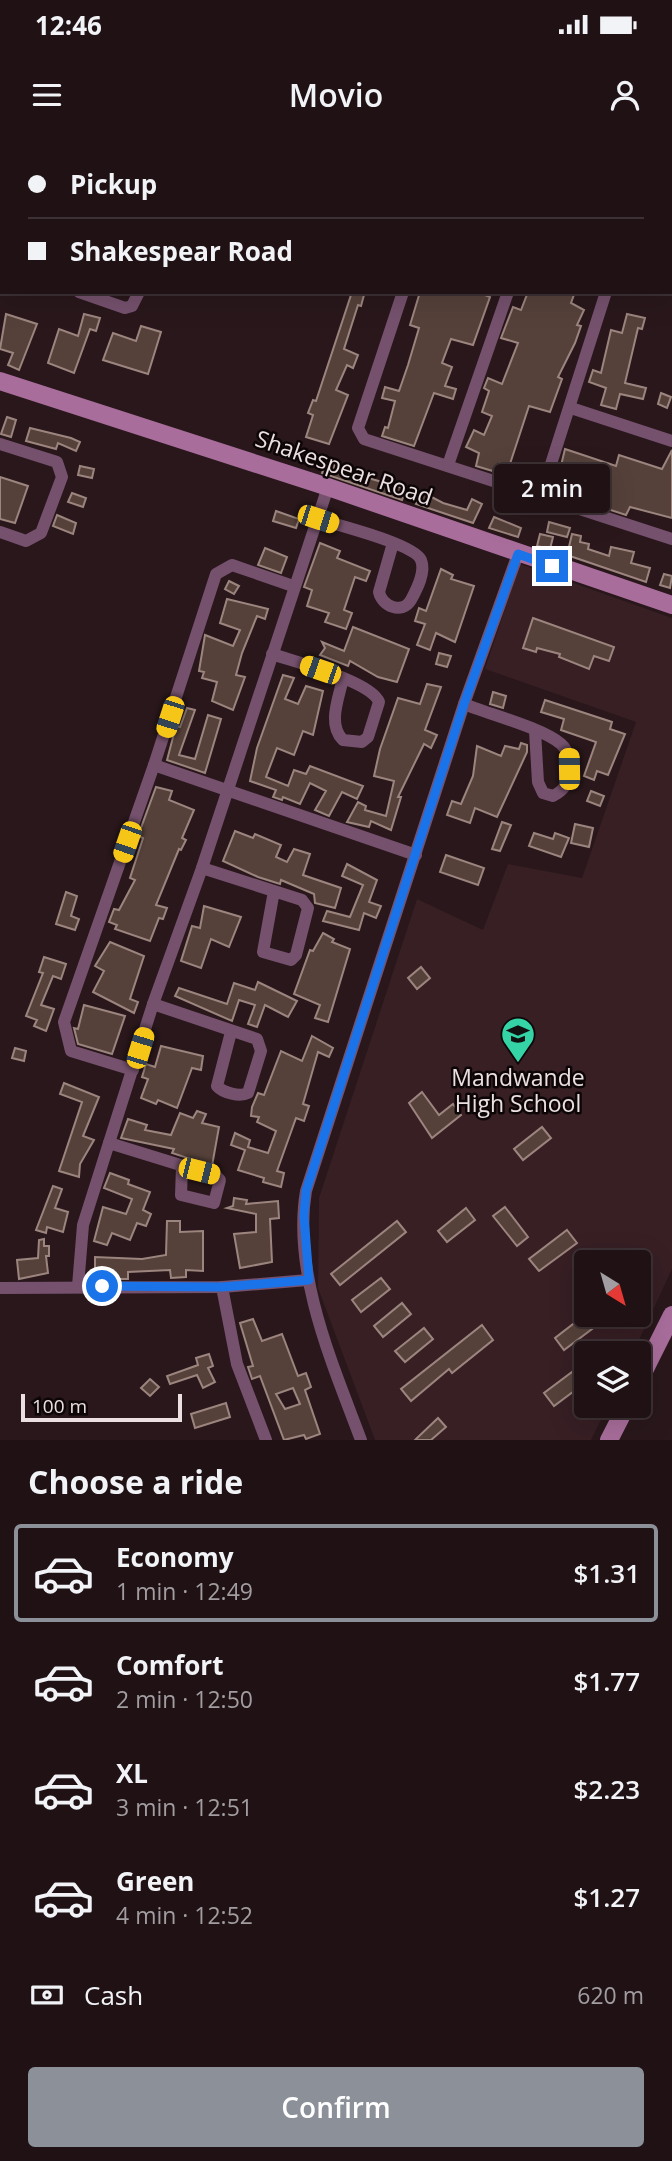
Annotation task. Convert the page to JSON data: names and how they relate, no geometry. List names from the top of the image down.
{
  "streets": {
    "street": ["Shakespear Road"]
  },
  "places": {
    "school or university": ["Mandwande High School"]
  },
  "scale_bar": "100 m",
  "north": "bottom right",
  "page": {
    "status": "12:46",
    "header": "Movio",
    "banner": ["Pickup", "Shakespear Road"],
    "bubble": "2 min",
    "scale": "100 m",
    "heading": "Choose a ride",
    "list": [
      {
        "name": "Economy",
        "note": "1 min · 12:49",
        "value": "$1.31"
      },
      {
        "name": "Comfort",
        "note": "2 min · 12:50",
        "value": "$1.77"
      },
      {
        "name": "XL",
        "note": "3 min · 12:51",
        "value": "$2.23"
      },
      {
        "name": "Green",
        "note": "4 min · 12:52",
        "value": "$1.27"
      }
    ],
    "pay": ["Cash", "620 m"],
    "buttons": "Confirm"
  }
}
